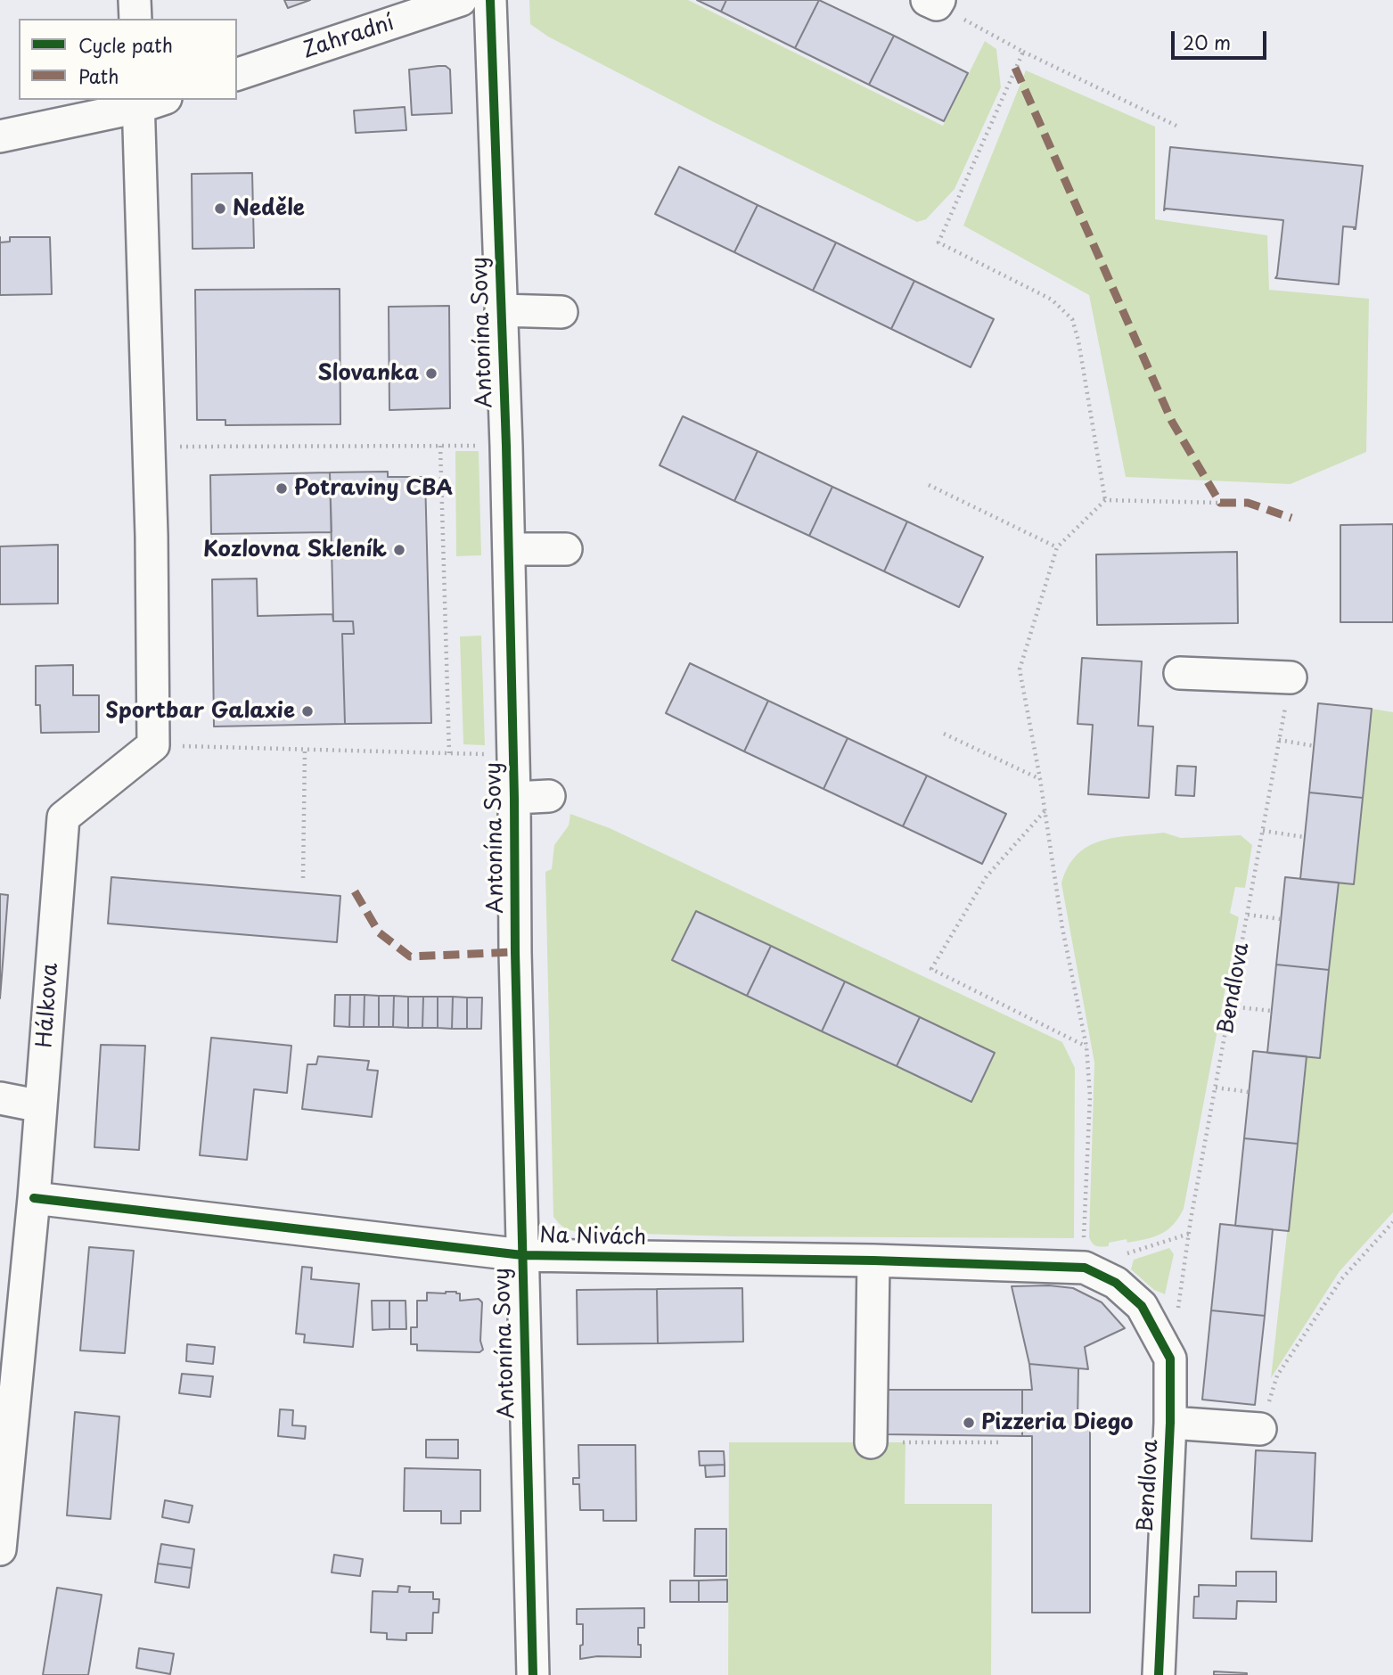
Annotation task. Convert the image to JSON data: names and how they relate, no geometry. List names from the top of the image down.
{
  "streets": {
    "street": [
      "Zahradní",
      "Antonína Sovy",
      "Bendlova",
      "Hálkova",
      "Na Nivách"
    ]
  },
  "crossings": [
    ["Antonína Sovy", "Na Nivách"],
    ["Bendlova", "Na Nivách"],
    ["Hálkova", "Na Nivách"]
  ],
  "places": [
    "Neděle",
    "Slovanka",
    "Potraviny CBA",
    "Kozlovna Skleník",
    "Sportbar Galaxie",
    "Pizzeria Diego"
  ],
  "legend": ["Cycle path", "Path"],
  "scale_bar": "20 m"
}
